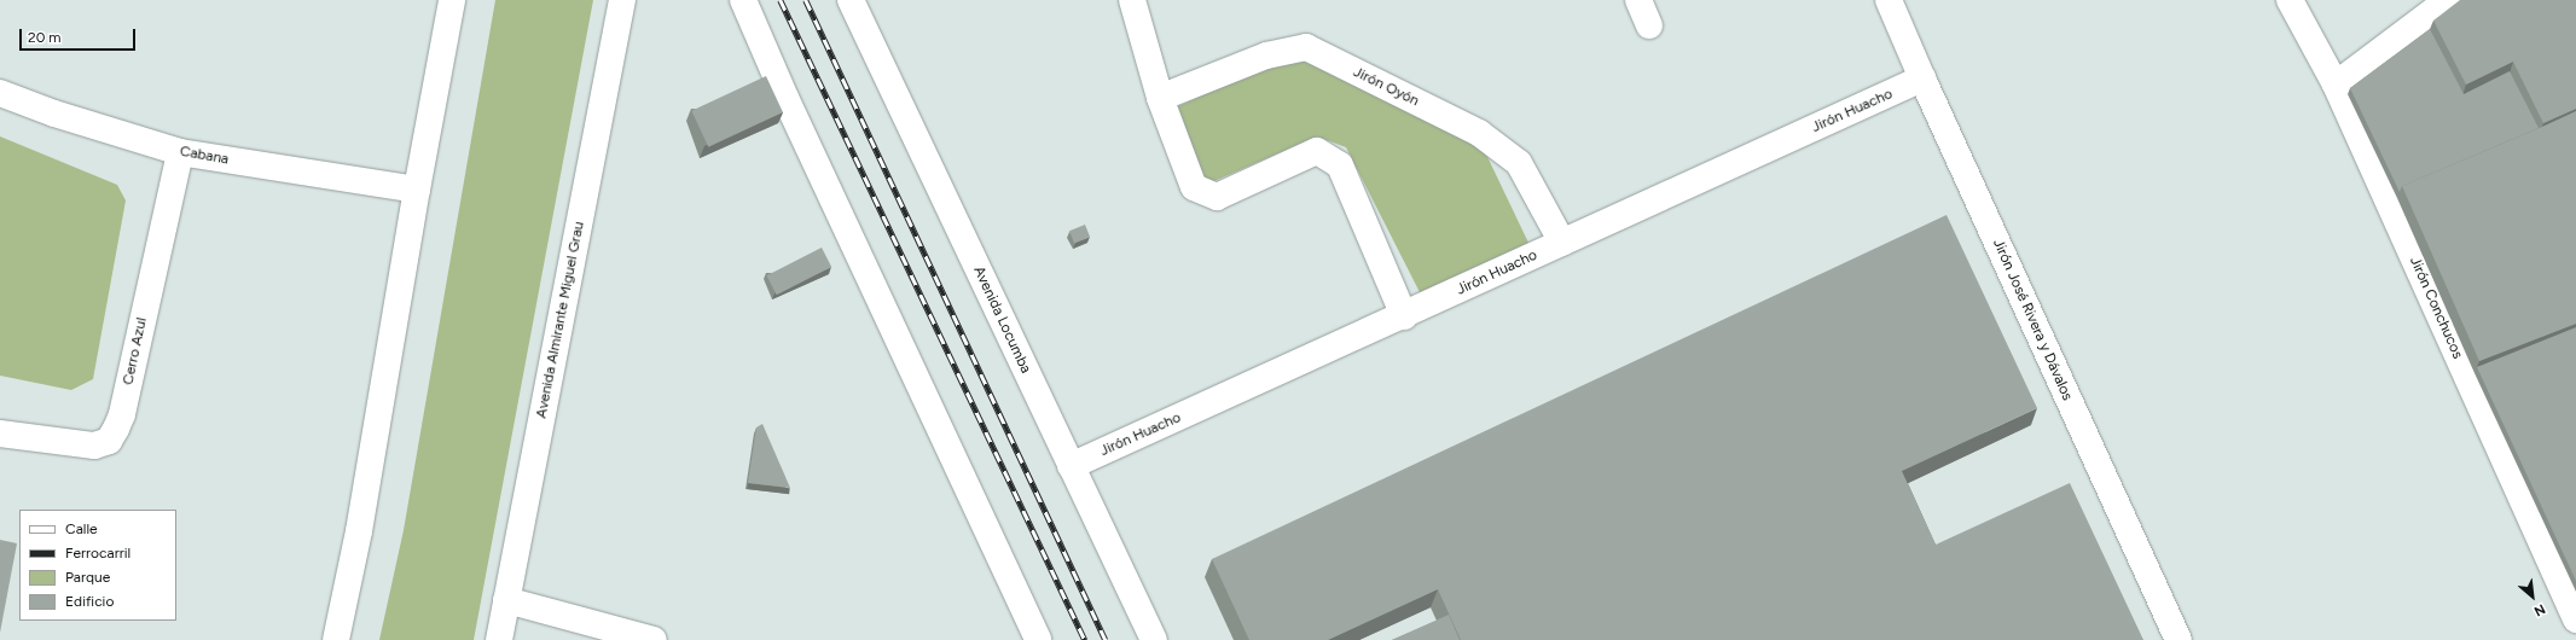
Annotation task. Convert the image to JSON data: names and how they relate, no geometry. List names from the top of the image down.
{
  "streets": {
    "street": [
      "Jirón Oyón",
      "Jirón Huacho",
      "Cabana",
      "Jirón Conchucos",
      "Avenida Almirante Miguel Grau",
      "Avenida Locumba",
      "Jirón José Rivera y Dávalos",
      "Cerro Azul"
    ]
  },
  "crossings": [
    ["Jirón Oyón", "Jirón Huacho"],
    ["Jirón Huacho", "Avenida Locumba"],
    ["Jirón Huacho", "Jirón José Rivera y Dávalos"],
    ["Cabana", "Cerro Azul"]
  ],
  "legend": [
    "Calle",
    "Ferrocarril",
    "Parque",
    "Edificio"
  ],
  "scale_bar": "20 m",
  "north": "bottom right"
}
